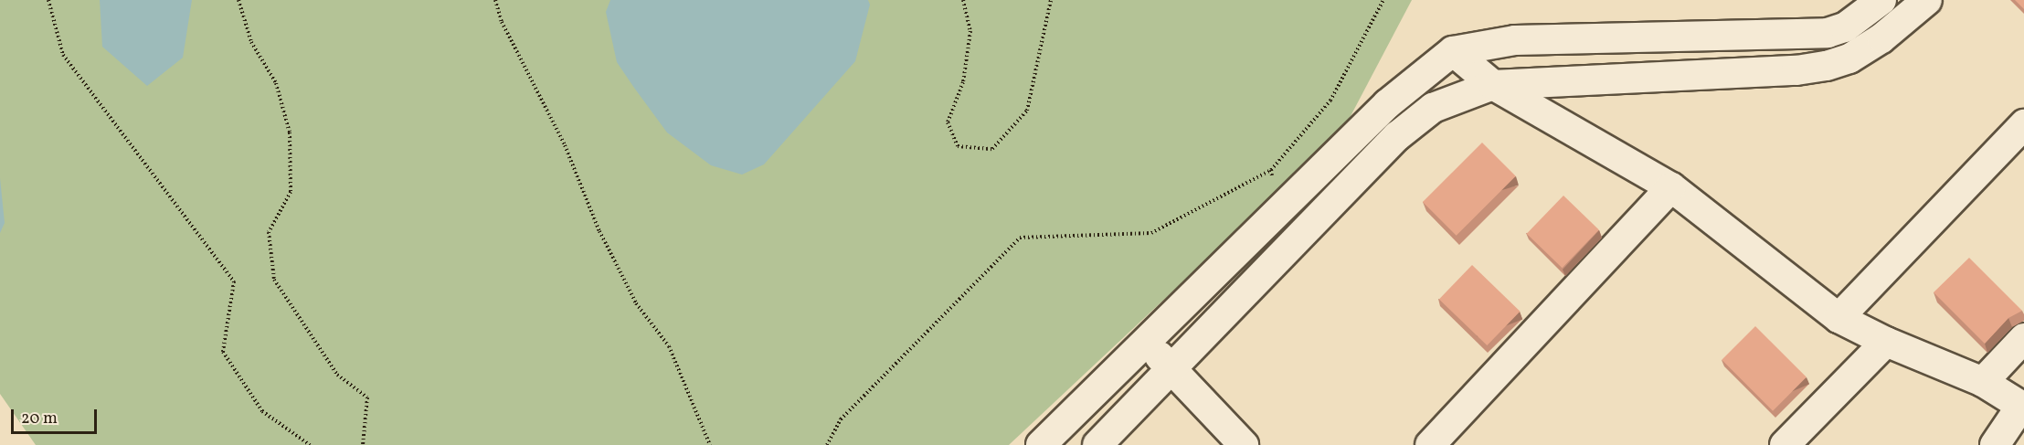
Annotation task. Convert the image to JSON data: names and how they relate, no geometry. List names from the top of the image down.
{
  "scale_bar": "20 m"
}
